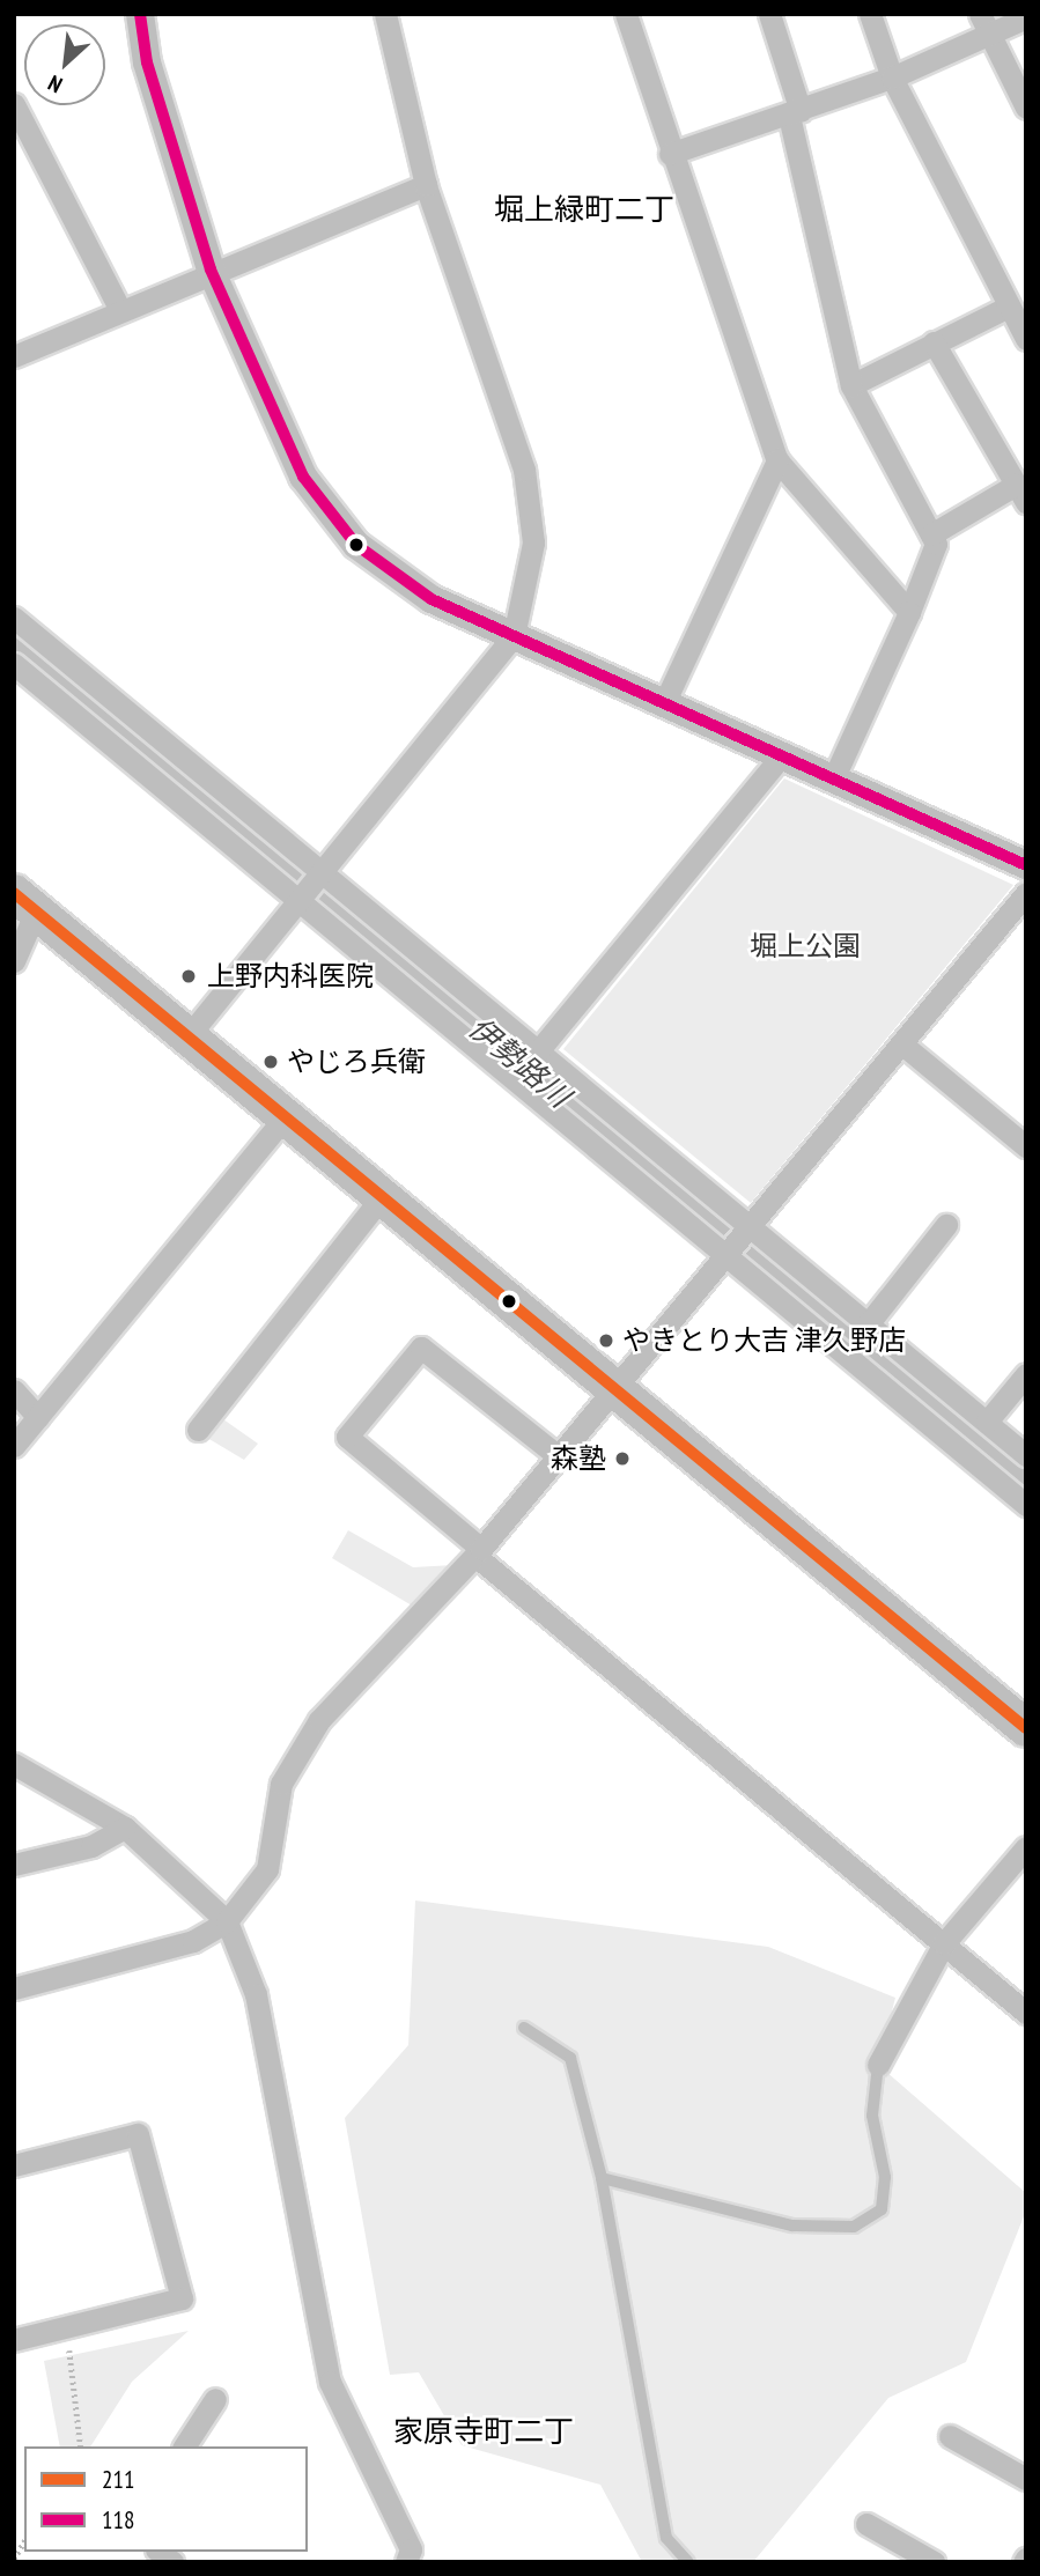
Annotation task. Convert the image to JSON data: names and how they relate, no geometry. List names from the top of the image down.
{
  "districts": ["堀上緑町二丁", "家原寺町二丁"],
  "water": ["伊勢路川"],
  "parks": ["堀上公園"],
  "places": [
    "上野内科医院",
    "やじろ兵衛",
    "やきとり大吉 津久野店",
    "森塾"
  ],
  "lines": ["transit line 118", "transit line 211"],
  "legend": ["211", "118"],
  "north": "bottom left"
}
